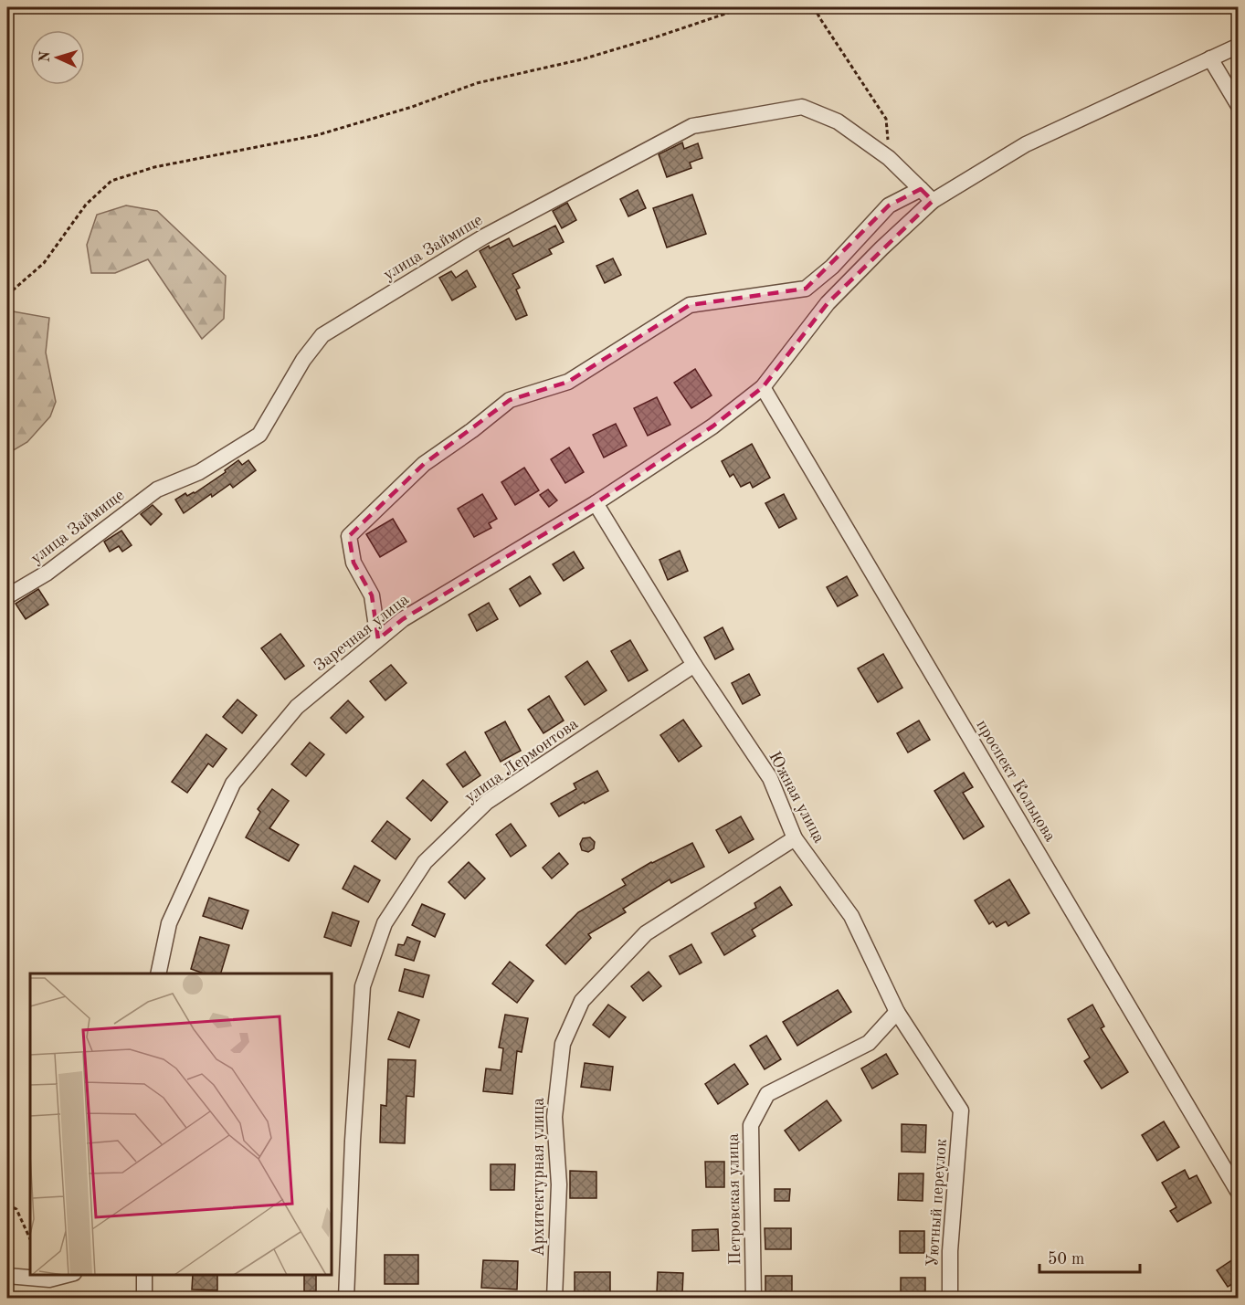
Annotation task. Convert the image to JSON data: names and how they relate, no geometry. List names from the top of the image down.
{
  "streets": {
    "street": [
      "улица Займище",
      "Заречная улица",
      "улица Лермонтова",
      "проспект Кольцова",
      "Южная улица",
      "Архитектурная улица",
      "Петровская улица",
      "Уютный переулок"
    ]
  },
  "crossings": [
    ["улица Займище", "Заречная улица"],
    ["Заречная улица", "проспект Кольцова"],
    ["Заречная улица", "Южная улица"],
    ["улица Лермонтова", "Южная улица"],
    ["Южная улица", "Архитектурная улица"],
    ["Южная улица", "Петровская улица"],
    ["Южная улица", "Уютный переулок"]
  ],
  "scale_bar": "50 m",
  "north": "left"
}
